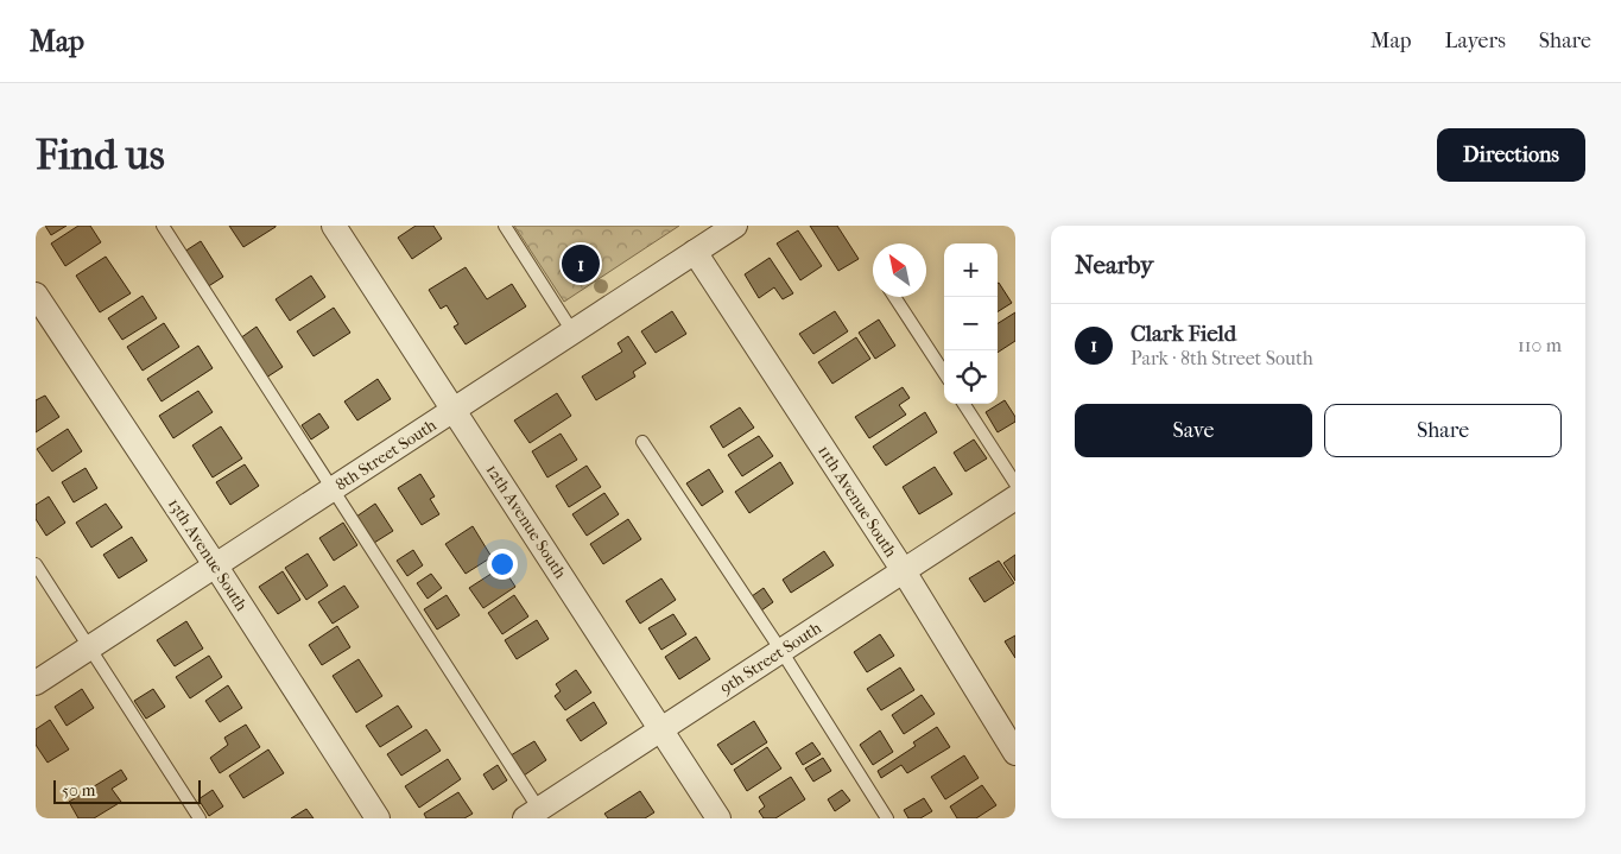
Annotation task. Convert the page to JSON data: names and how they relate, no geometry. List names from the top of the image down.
{
  "streets": {
    "street": [
      "8th Street South",
      "11th Avenue South",
      "12th Avenue South",
      "13th Avenue South",
      "9th Street South"
    ]
  },
  "crossings": [
    ["8th Street South", "11th Avenue South"],
    ["8th Street South", "12th Avenue South"],
    ["8th Street South", "13th Avenue South"],
    ["11th Avenue South", "9th Street South"],
    ["12th Avenue South", "9th Street South"]
  ],
  "scale_bar": "50 m",
  "north": "top left",
  "page": {
    "header": "Map",
    "nav": ["Map", "Layers", "Share"],
    "buttons": [
      "Directions",
      ["Save", "Share"]
    ],
    "title": "Find us",
    "heading": "Nearby",
    "pins": "1",
    "map_buttons": ["+", "−"],
    "list": [
      {
        "mark": "1",
        "name": "Clark Field",
        "note": "Park · 8th Street South",
        "value": "110 m"
      }
    ],
    "scale": "50 m"
  }
}
